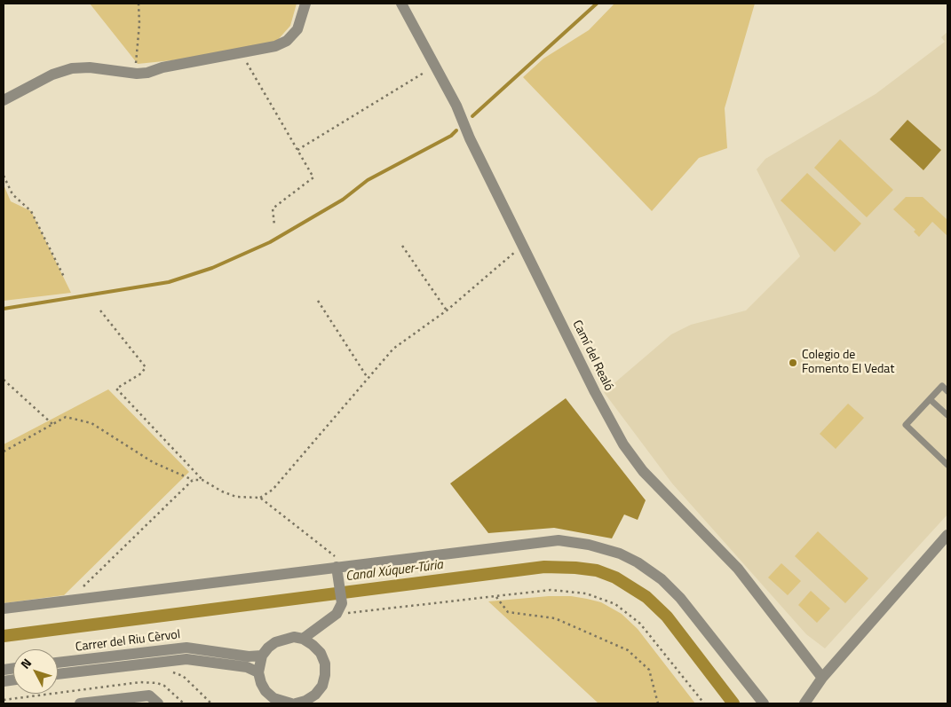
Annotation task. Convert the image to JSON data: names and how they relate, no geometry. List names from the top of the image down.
{
  "streets": {
    "street": ["Camí del Realó", "Carrer del Riu Cèrvol"]
  },
  "water": ["Canal Xúquer-Túria"],
  "places": ["Colegio de Fomento El Vedat"],
  "north": "top left"
}
